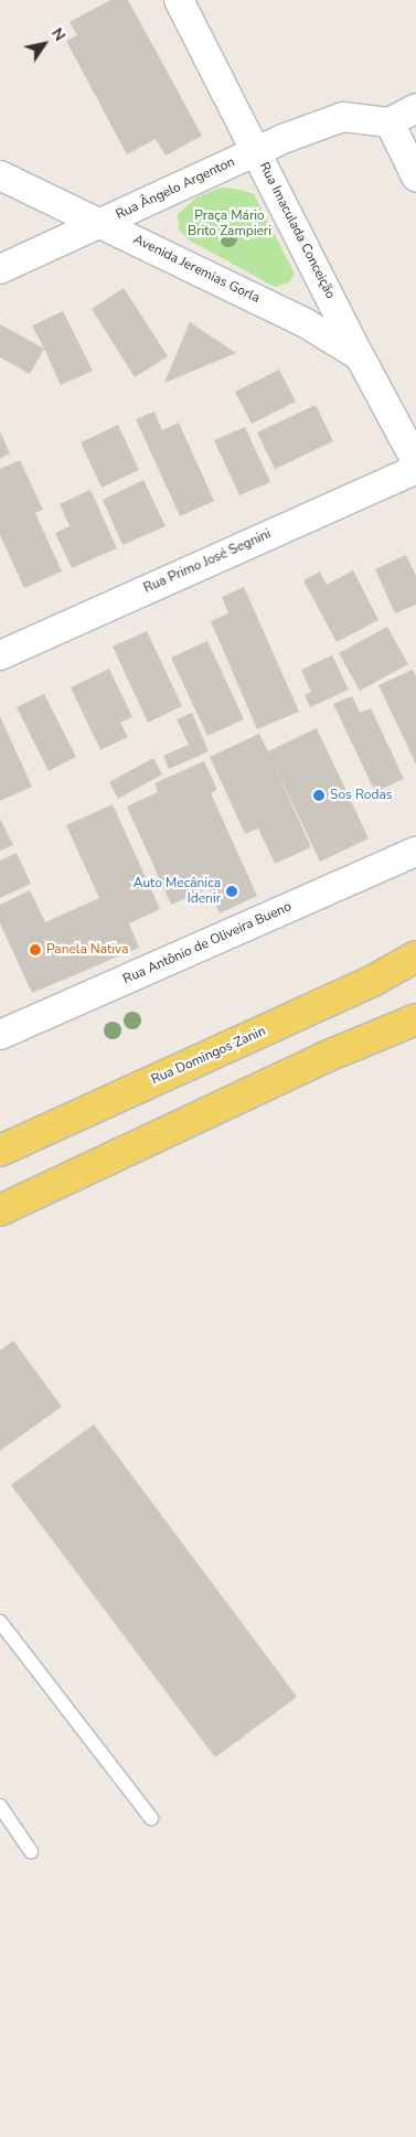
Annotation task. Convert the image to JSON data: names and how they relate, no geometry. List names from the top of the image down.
{
  "streets": {
    "main road": ["Rua Domingos Zanin"],
    "street": [
      "Rua Ângelo Argenton",
      "Rua Imaculada Conceição",
      "Avenida Jeremias Gorla",
      "Rua Primo José Segnini",
      "Rua Antônio de Oliveira Bueno"
    ]
  },
  "crossings": [
    ["Rua Ângelo Argenton", "Rua Imaculada Conceição"],
    ["Rua Ângelo Argenton", "Avenida Jeremias Gorla"],
    ["Rua Imaculada Conceição", "Avenida Jeremias Gorla"]
  ],
  "parks": ["Praça Mário Brito Zampieri"],
  "places": ["Sos Rodas", "Auto Mecânica Idenir", "Panela Nativa"],
  "north": "top right"
}
